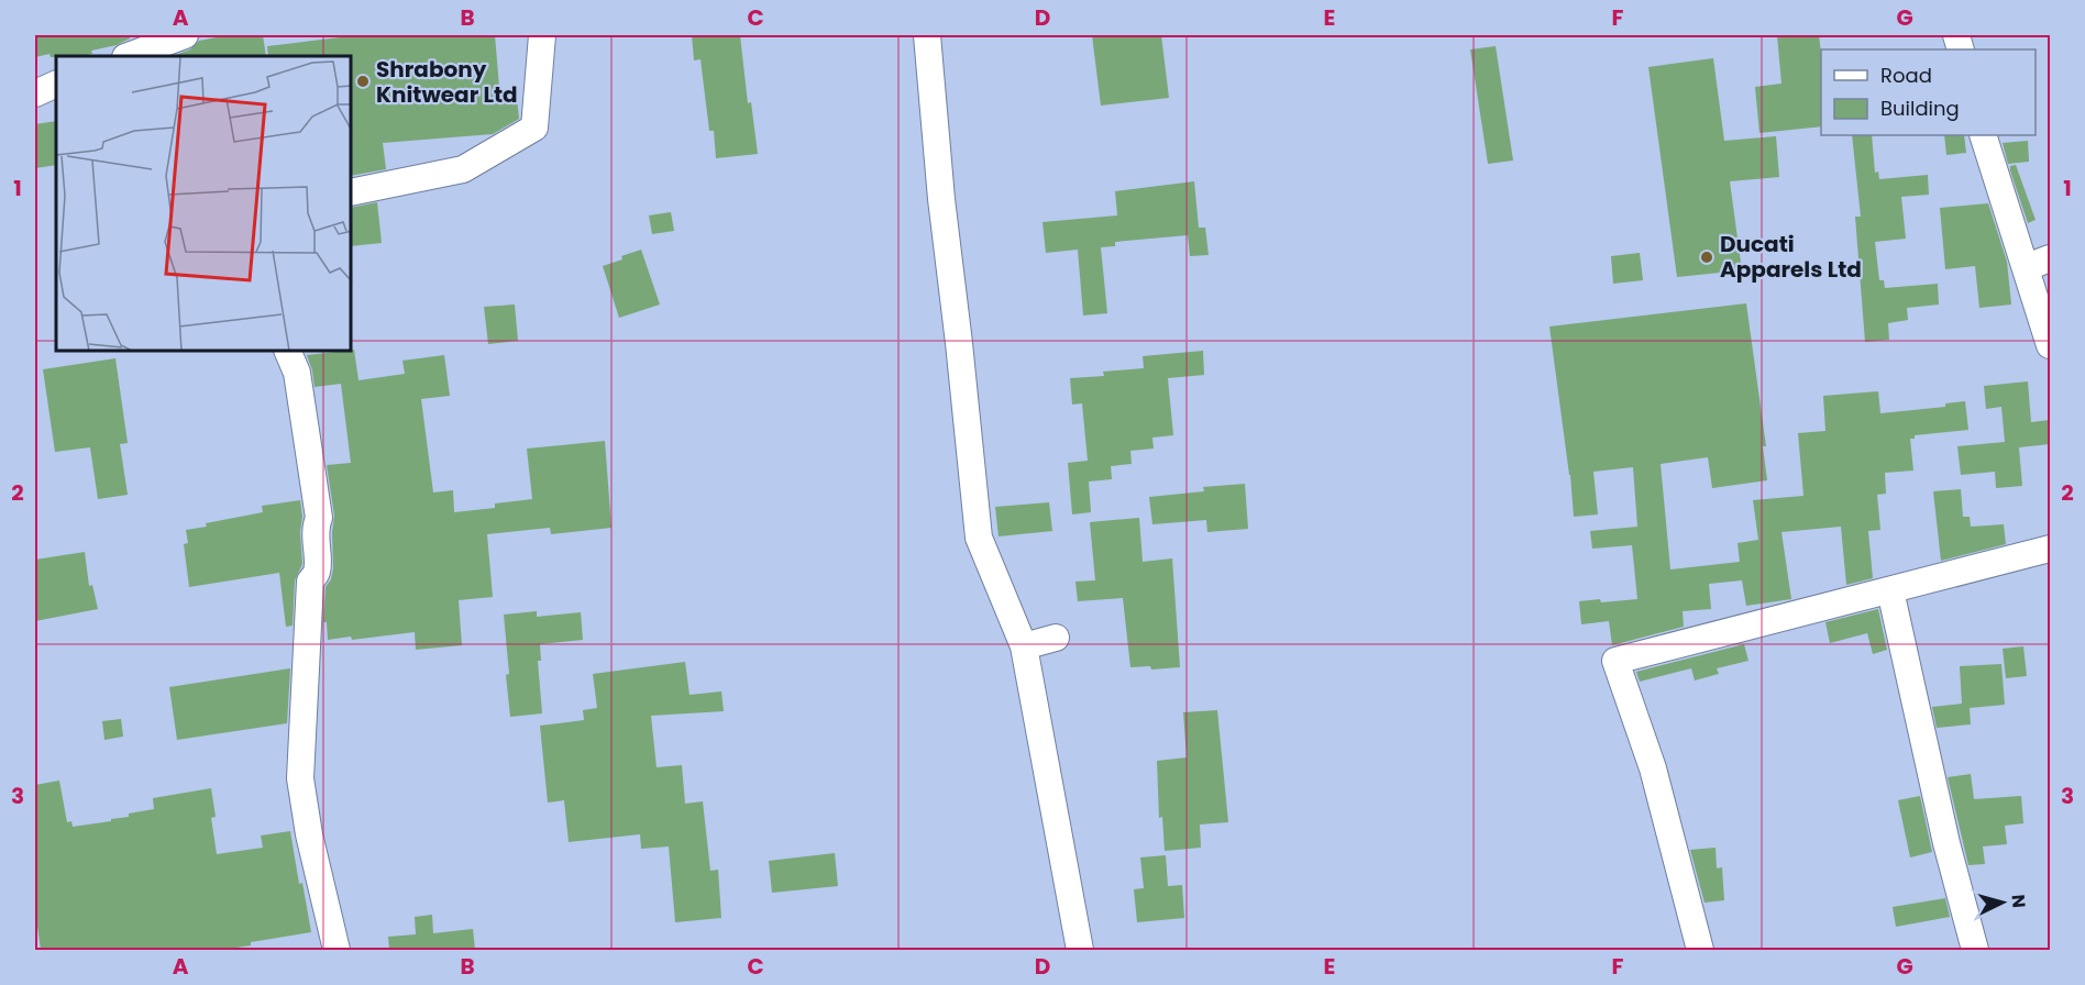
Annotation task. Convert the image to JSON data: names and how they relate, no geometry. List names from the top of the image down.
{
  "places": ["Shrabony Knitwear Ltd", "Ducati Apparels Ltd"],
  "legend": ["Road", "Building"],
  "north": "right",
  "grid": {
    "columns": [
      "A",
      "B",
      "C",
      "D",
      "E",
      "F",
      "G"
    ],
    "rows": ["1", "2", "3"]
  }
}
